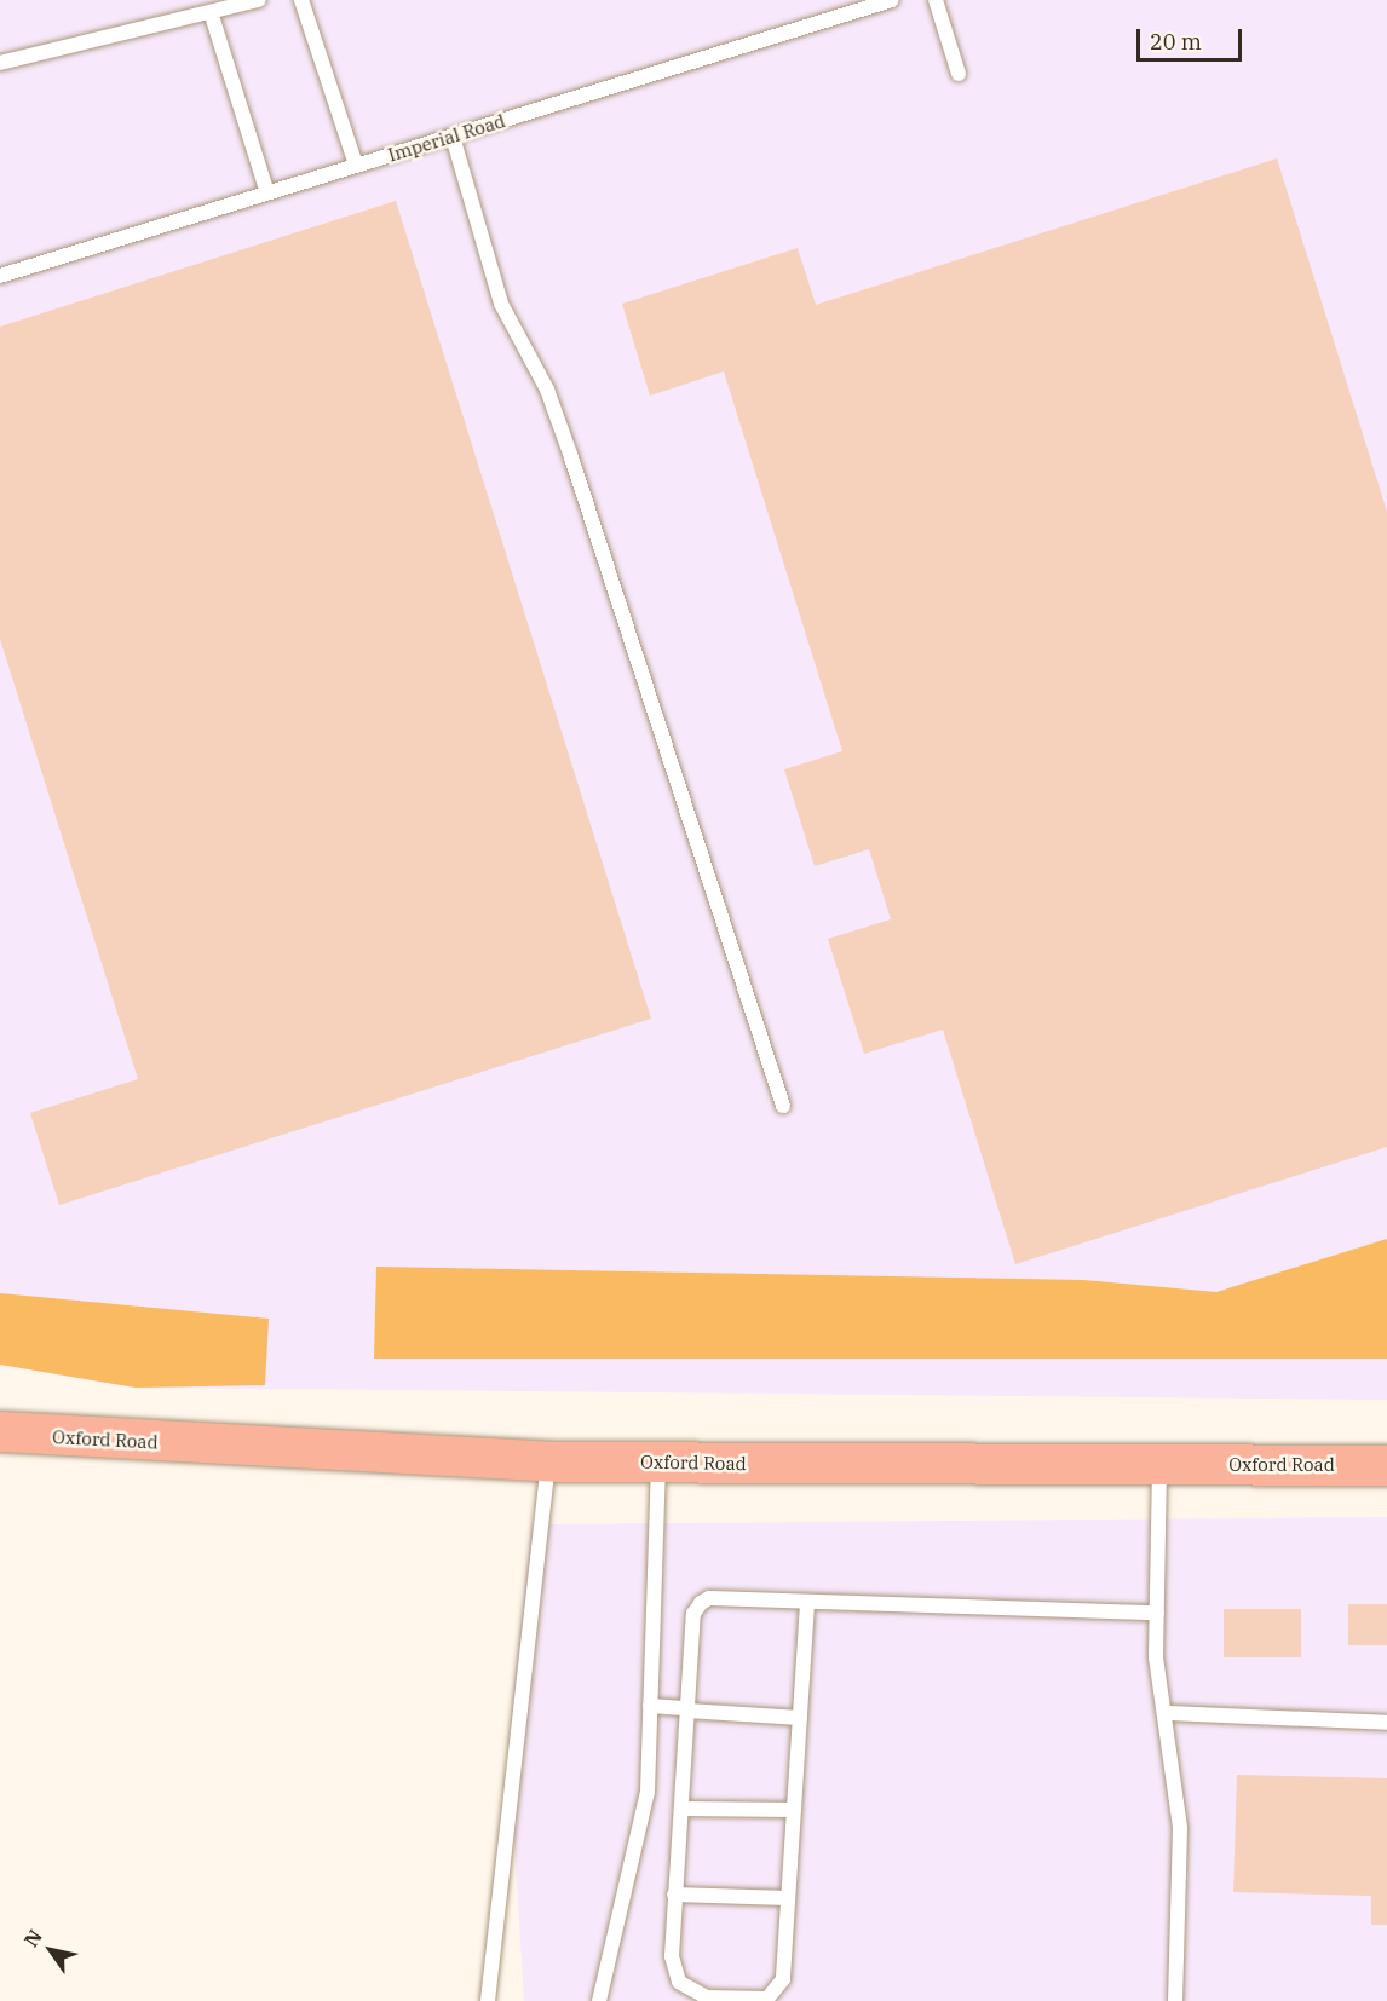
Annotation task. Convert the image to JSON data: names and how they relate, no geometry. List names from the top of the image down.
{
  "streets": {
    "highway": ["Oxford Road"],
    "lane": ["Imperial Road"]
  },
  "scale_bar": "20 m",
  "north": "top left"
}
